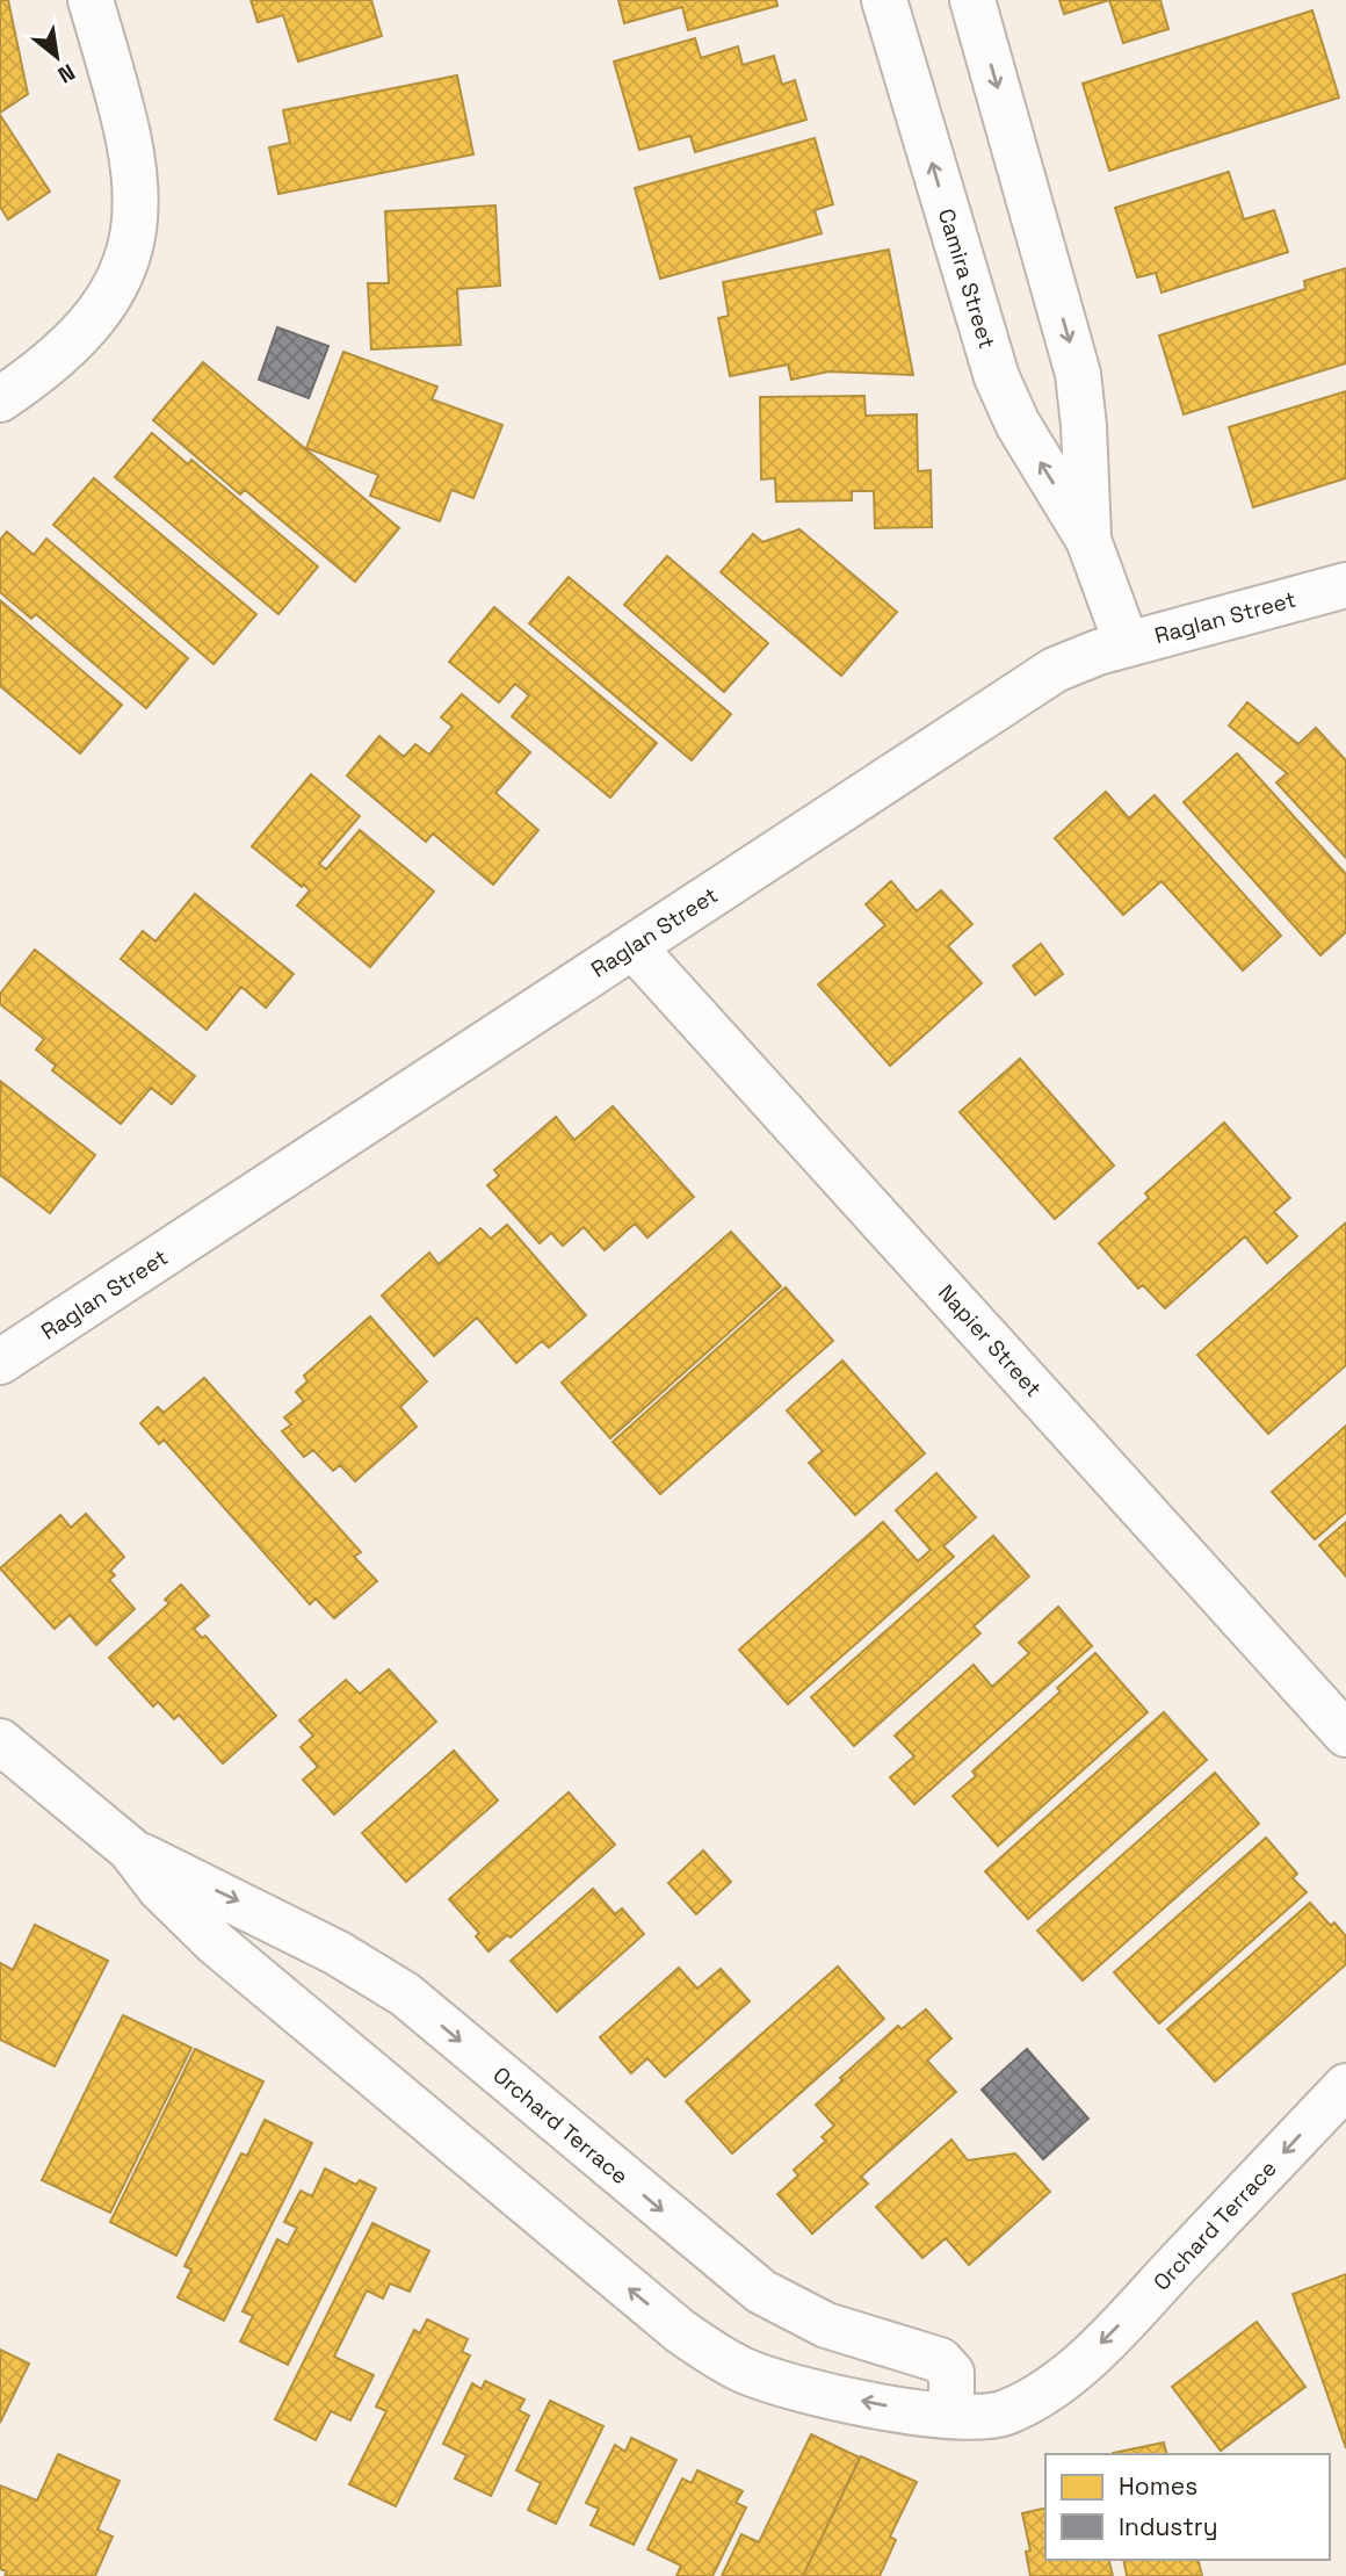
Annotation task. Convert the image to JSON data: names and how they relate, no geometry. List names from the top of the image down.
{
  "streets": {
    "street": [
      "Camira Street",
      "Raglan Street",
      "Napier Street",
      "Orchard Terrace"
    ]
  },
  "crossings": [
    ["Camira Street", "Raglan Street"],
    ["Raglan Street", "Napier Street"]
  ],
  "legend": ["Homes", "Industry"],
  "north": "bottom right"
}
